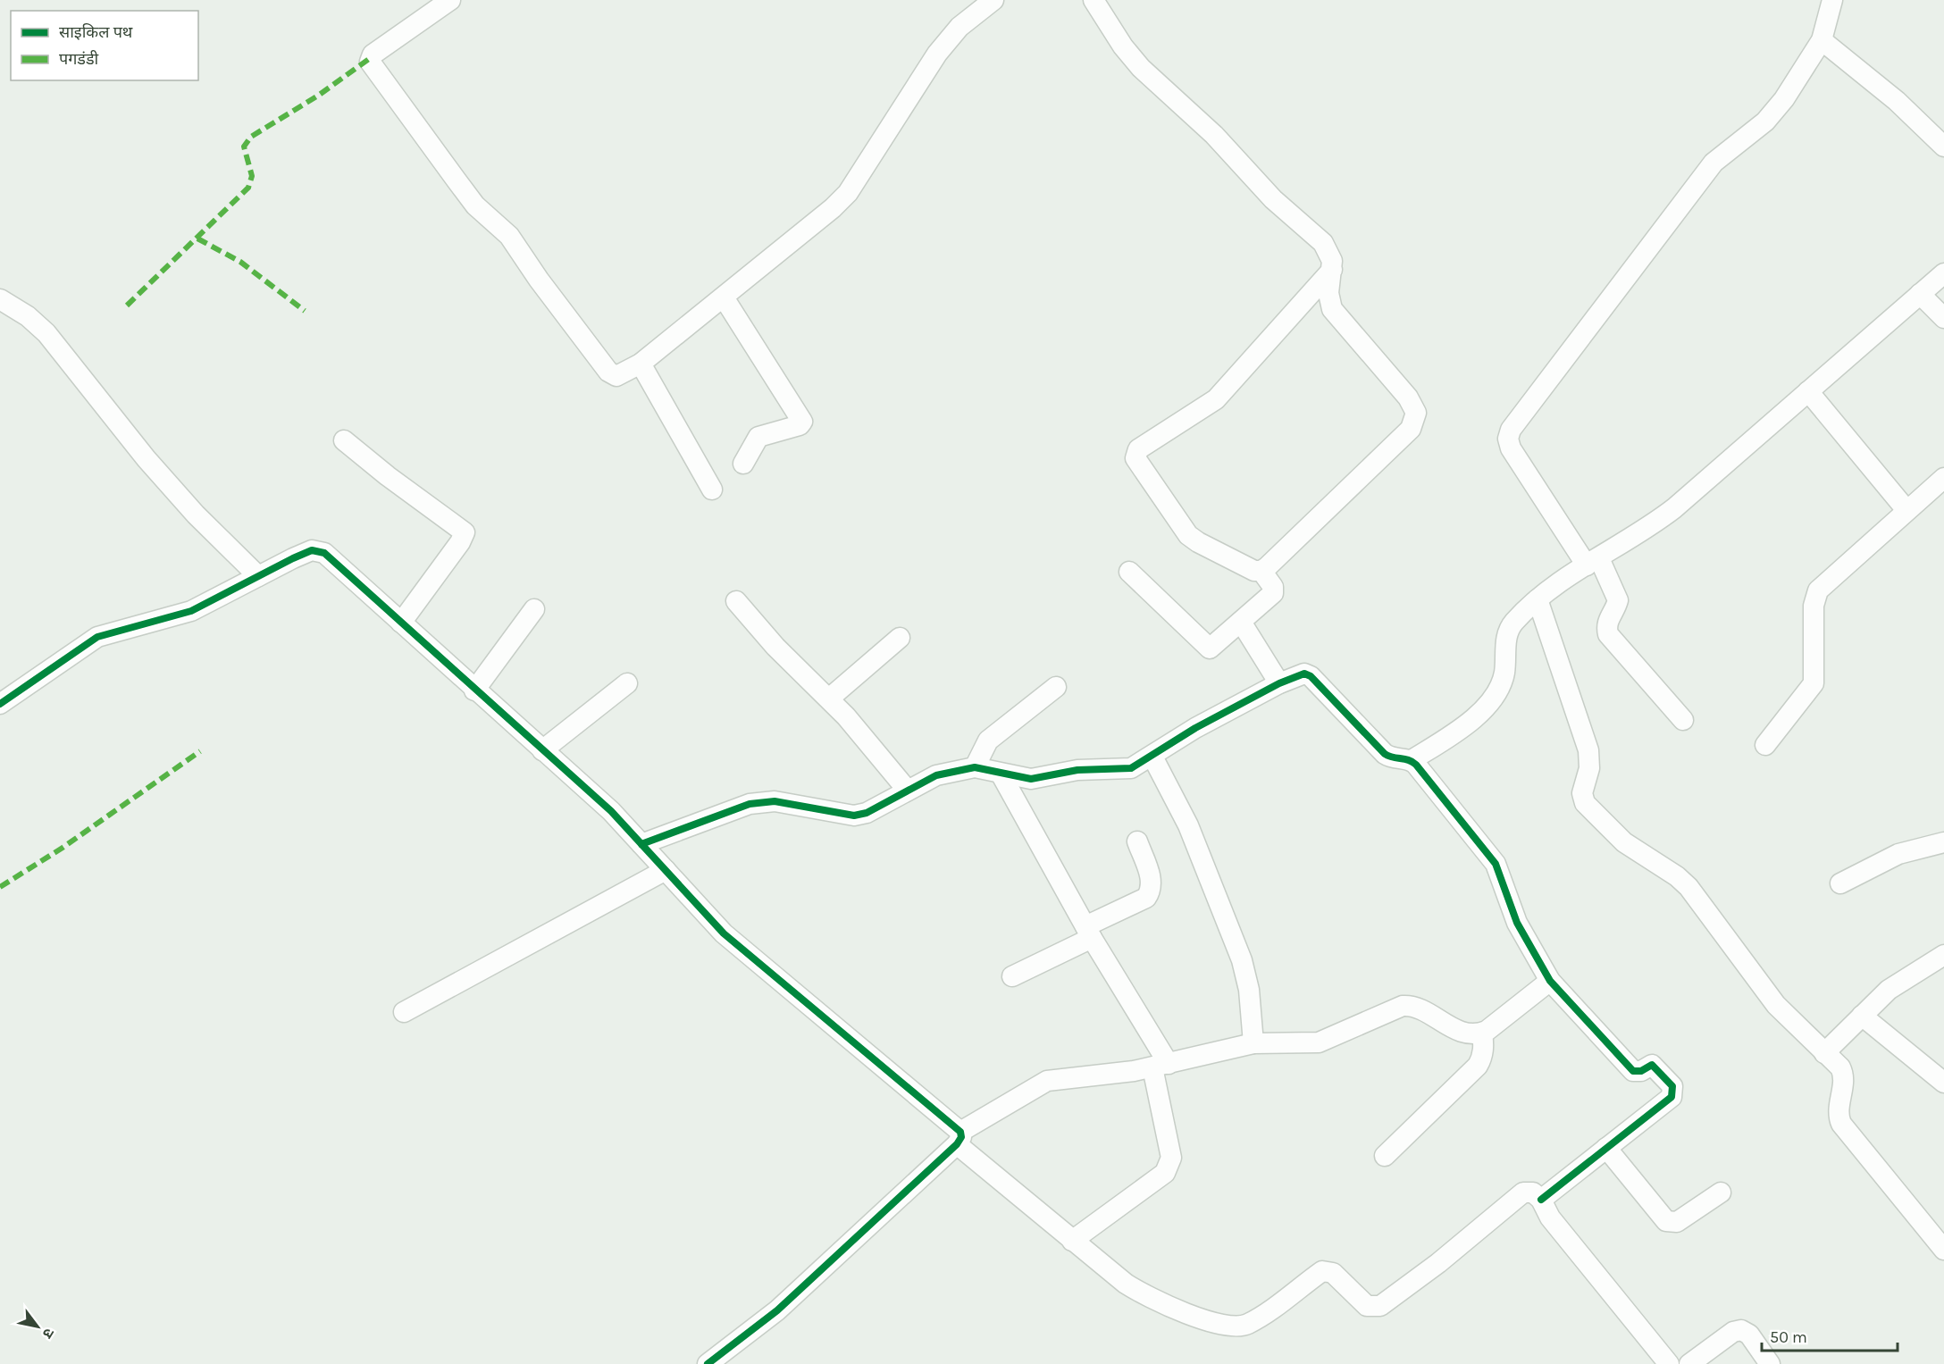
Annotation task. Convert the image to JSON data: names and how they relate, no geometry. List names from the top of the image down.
{
  "legend": ["साइकिल पथ", "पगडंडी"],
  "scale_bar": "50 m",
  "north": "bottom right"
}
